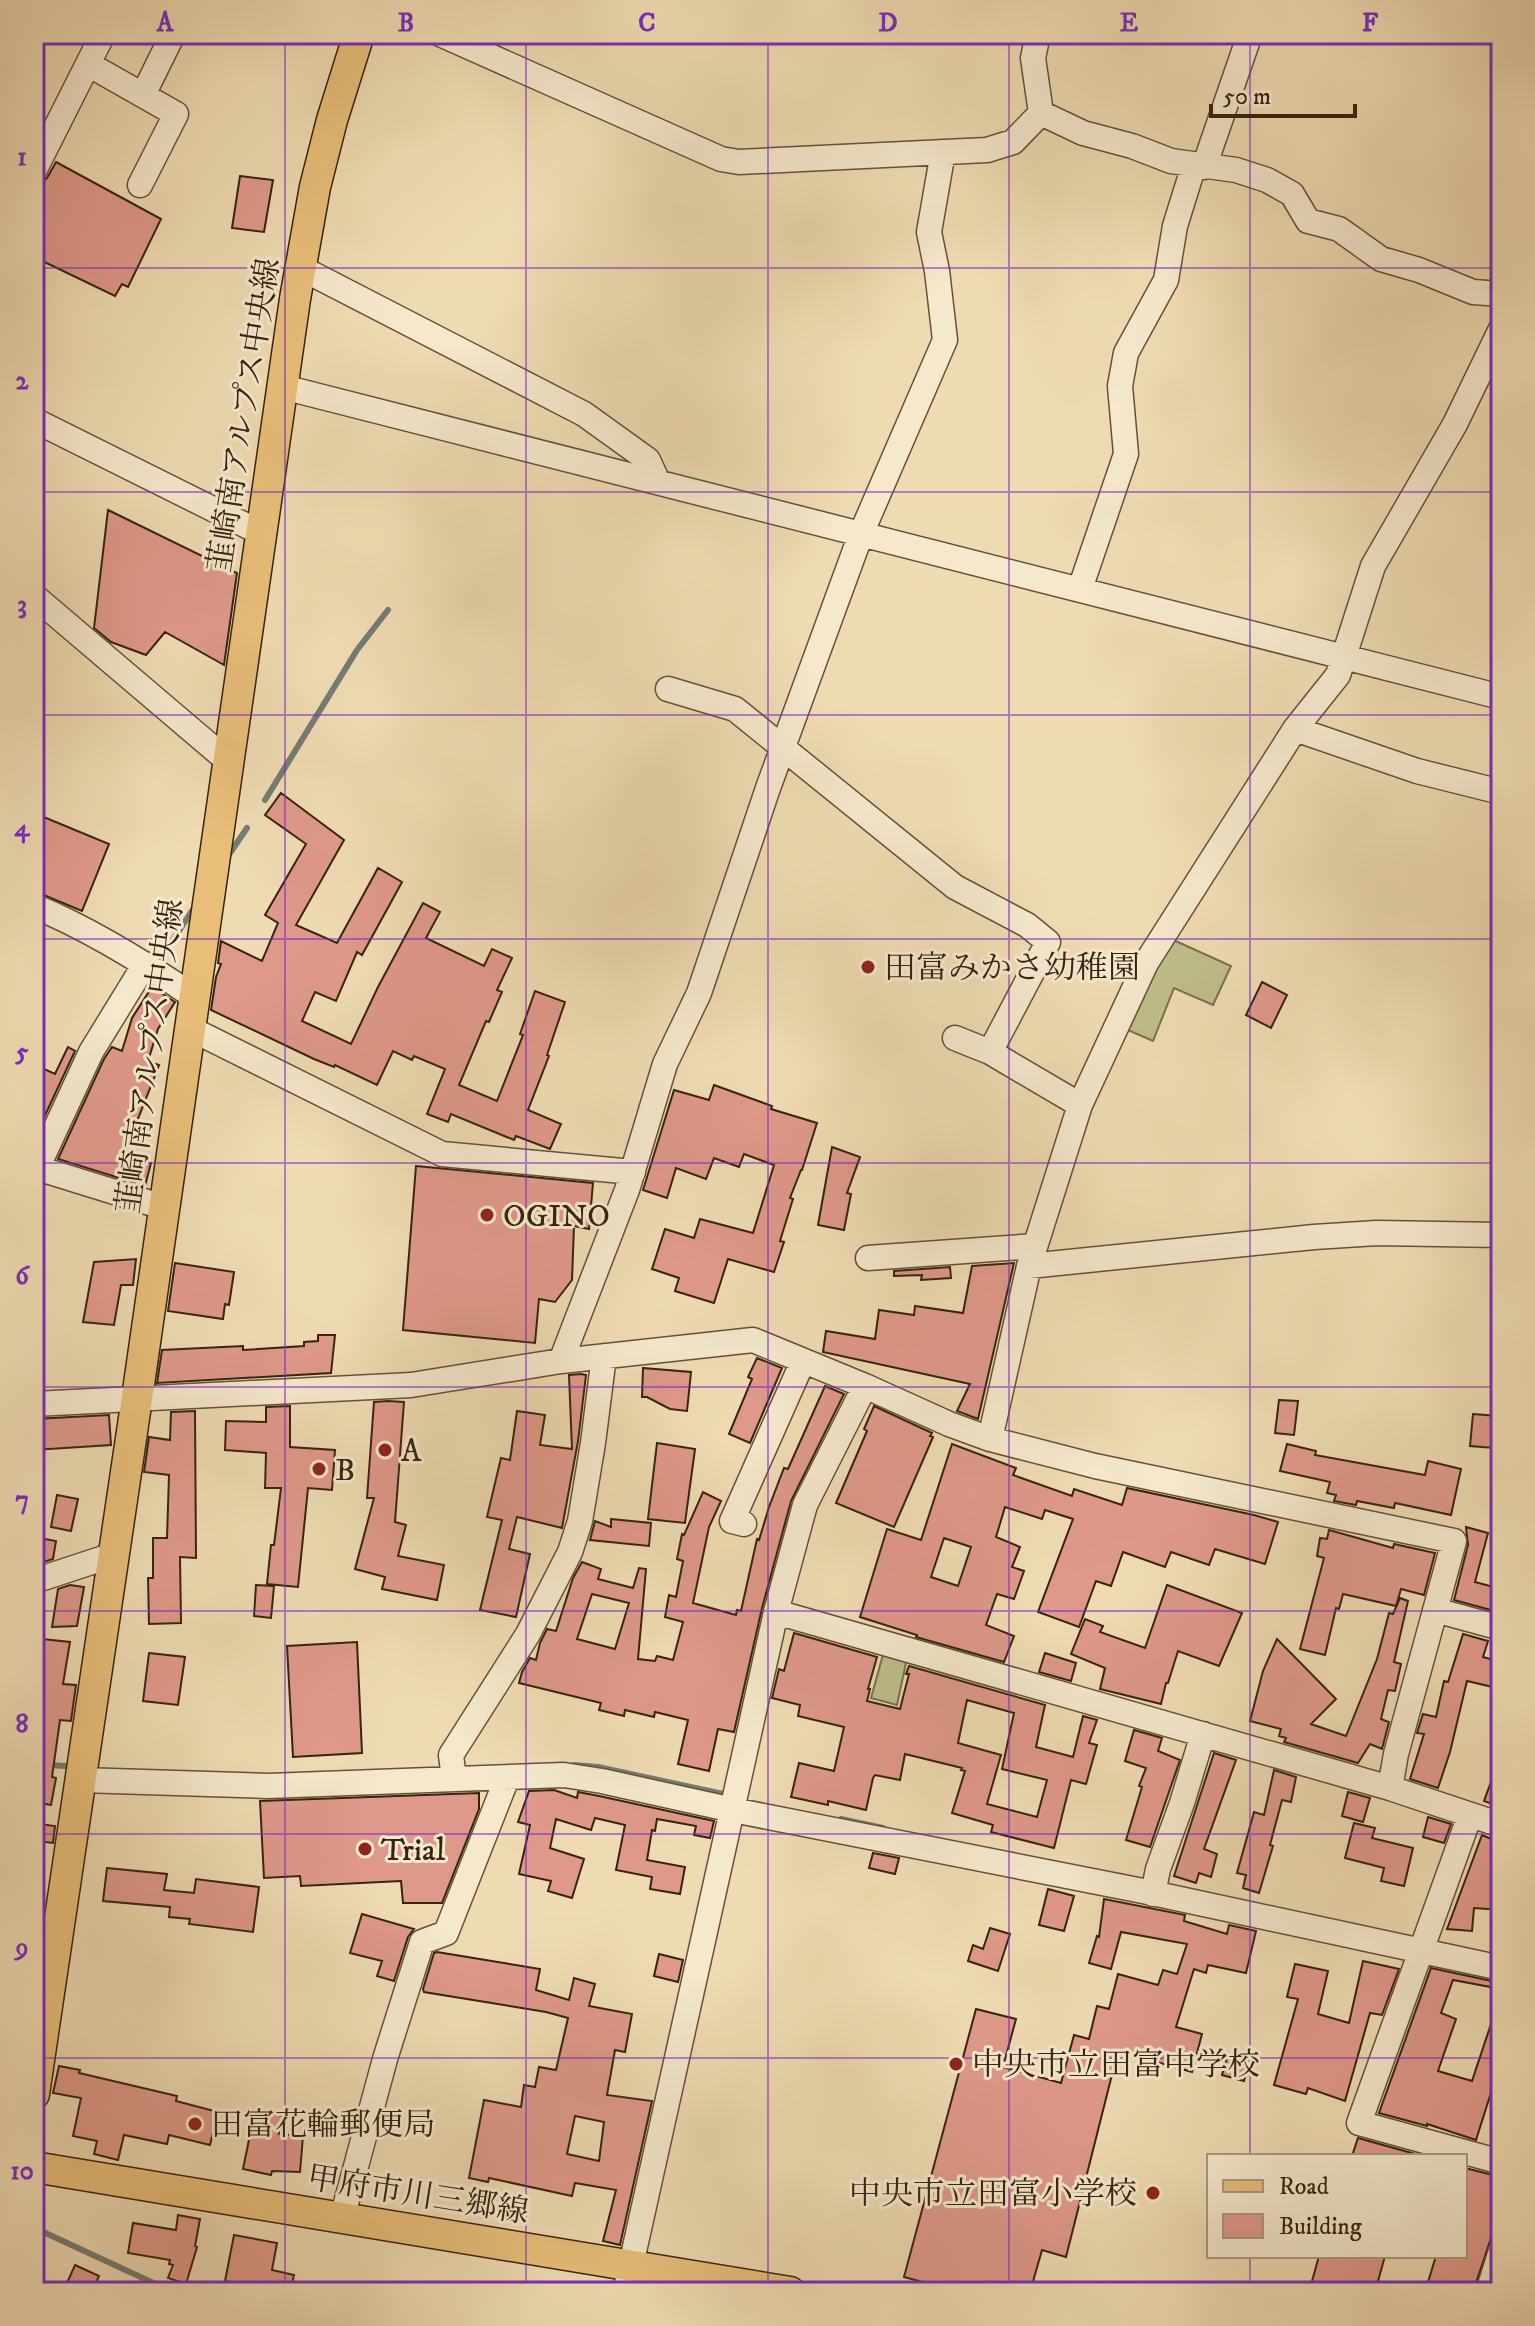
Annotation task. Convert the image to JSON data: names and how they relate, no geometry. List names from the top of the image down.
{
  "streets": {
    "main road": ["韮崎南アルプス中央線", "甲府市川三郷線"]
  },
  "places": [
    "田富みかさ幼稚園",
    "OGINO",
    "A",
    "B",
    "Trial",
    "中央市立田富中学校",
    "田富花輪郵便局",
    "中央市立田富小学校"
  ],
  "legend": ["Road", "Building"],
  "scale_bar": "50 m",
  "grid": {
    "columns": [
      "A",
      "B",
      "C",
      "D",
      "E",
      "F"
    ],
    "rows": [
      "1",
      "2",
      "3",
      "4",
      "5",
      "6",
      "7",
      "8",
      "9",
      "10"
    ]
  }
}
